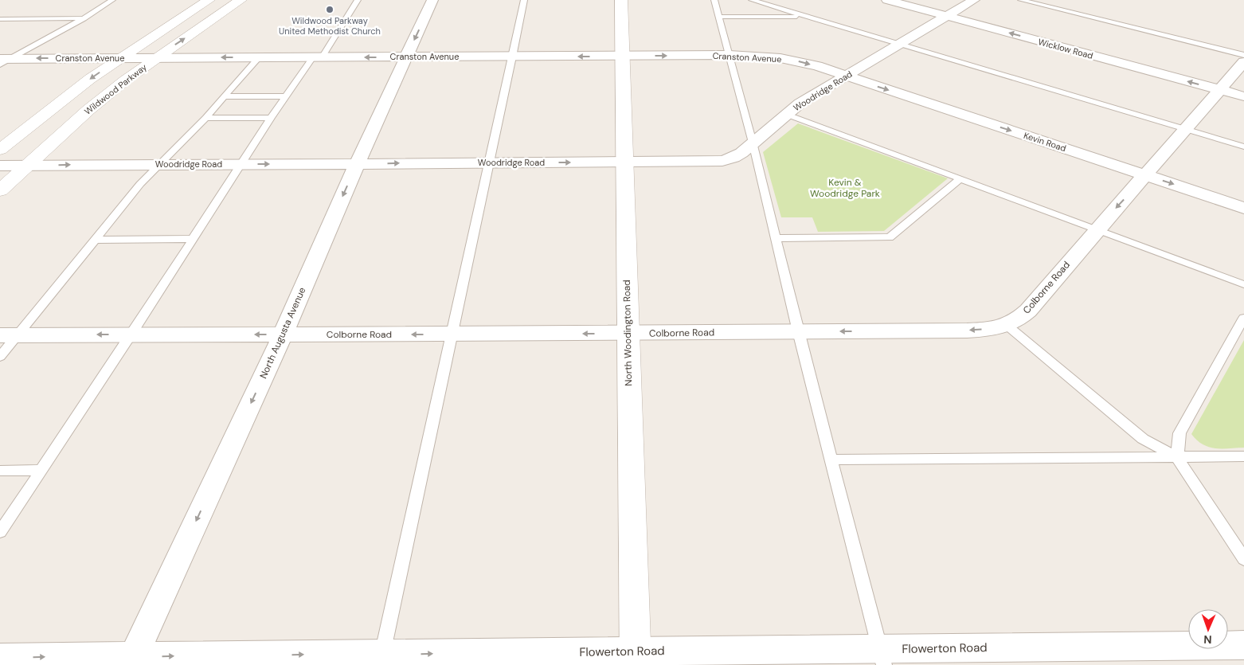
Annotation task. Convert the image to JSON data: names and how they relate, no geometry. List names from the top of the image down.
{
  "streets": {
    "street": [
      "Wicklow Road",
      "Cranston Avenue",
      "Wildwood Parkway",
      "Woodridge Road",
      "Kevin Road",
      "Colborne Road",
      "North Augusta Avenue",
      "North Woodington Road",
      "Flowerton Road"
    ]
  },
  "crossings": [
    ["Wicklow Road", "Woodridge Road"],
    ["Wicklow Road", "Colborne Road"],
    ["Cranston Avenue", "Wildwood Parkway"],
    ["Cranston Avenue", "Woodridge Road"],
    ["Cranston Avenue", "Kevin Road"],
    ["Cranston Avenue", "North Augusta Avenue"],
    ["Cranston Avenue", "North Woodington Road"],
    ["Wildwood Parkway", "Woodridge Road"],
    ["Woodridge Road", "Kevin Road"],
    ["Woodridge Road", "North Augusta Avenue"],
    ["Woodridge Road", "North Woodington Road"],
    ["Kevin Road", "Colborne Road"],
    ["Colborne Road", "North Augusta Avenue"],
    ["Colborne Road", "North Woodington Road"],
    ["North Augusta Avenue", "Flowerton Road"],
    ["North Woodington Road", "Flowerton Road"]
  ],
  "one_way": [
    "Wicklow Road",
    "Woodridge Road",
    "Kevin Road",
    "Colborne Road",
    "North Augusta Avenue",
    "Flowerton Road"
  ],
  "parks": ["Kevin & Woodridge Park"],
  "places": ["Wildwood Parkway United Methodist Church"],
  "north": "bottom"
}
